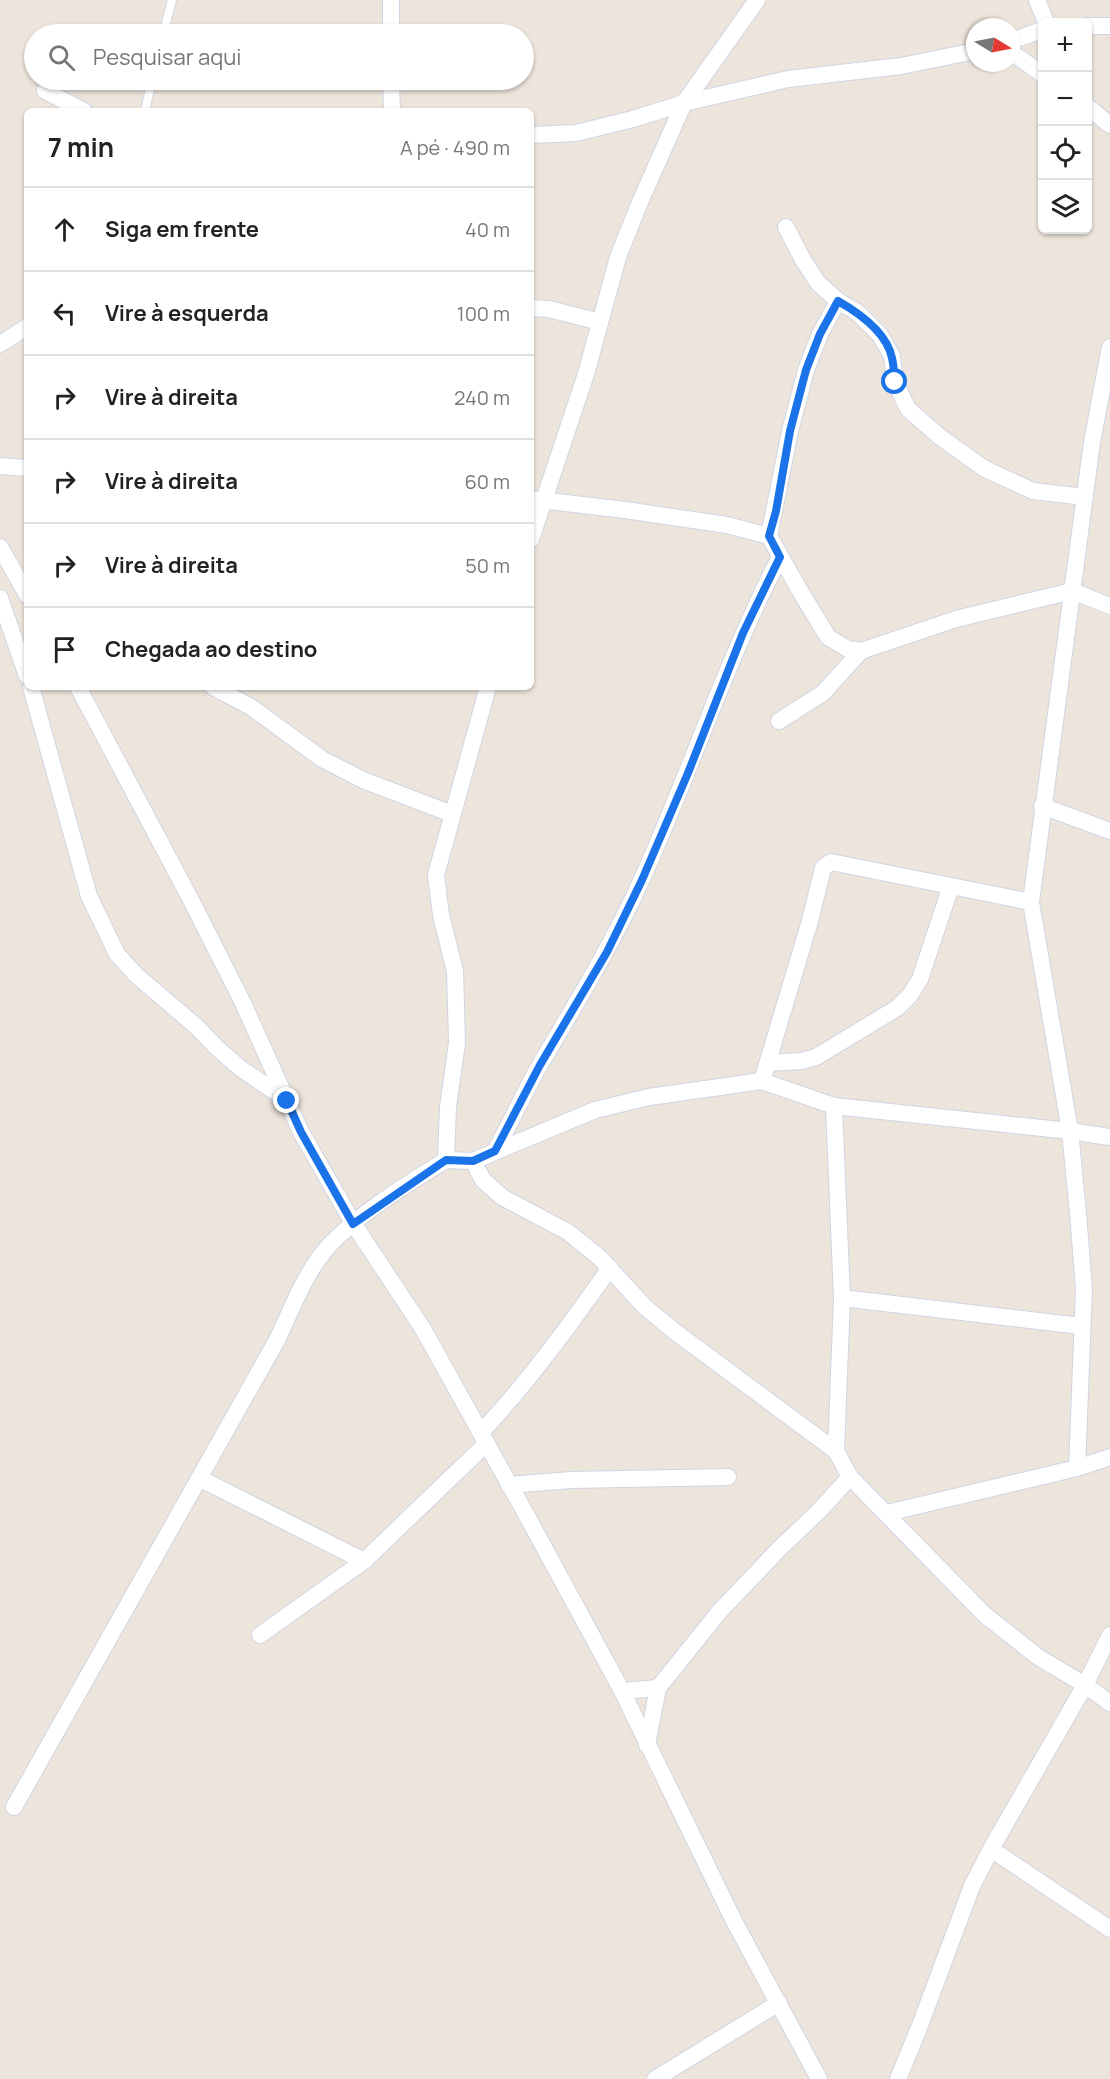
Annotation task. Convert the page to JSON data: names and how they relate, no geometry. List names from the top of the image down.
{
  "north": "right",
  "page": {
    "map_buttons": ["+", "−"],
    "search": "Pesquisar aqui",
    "heading": ["7 min", "A pé · 490 m"],
    "list": [
      ["Siga em frente", "40 m"],
      ["Vire à esquerda", "100 m"],
      ["Vire à direita", "240 m"],
      ["Vire à direita", "60 m"],
      ["Vire à direita", "50 m"],
      "Chegada ao destino"
    ]
  }
}
